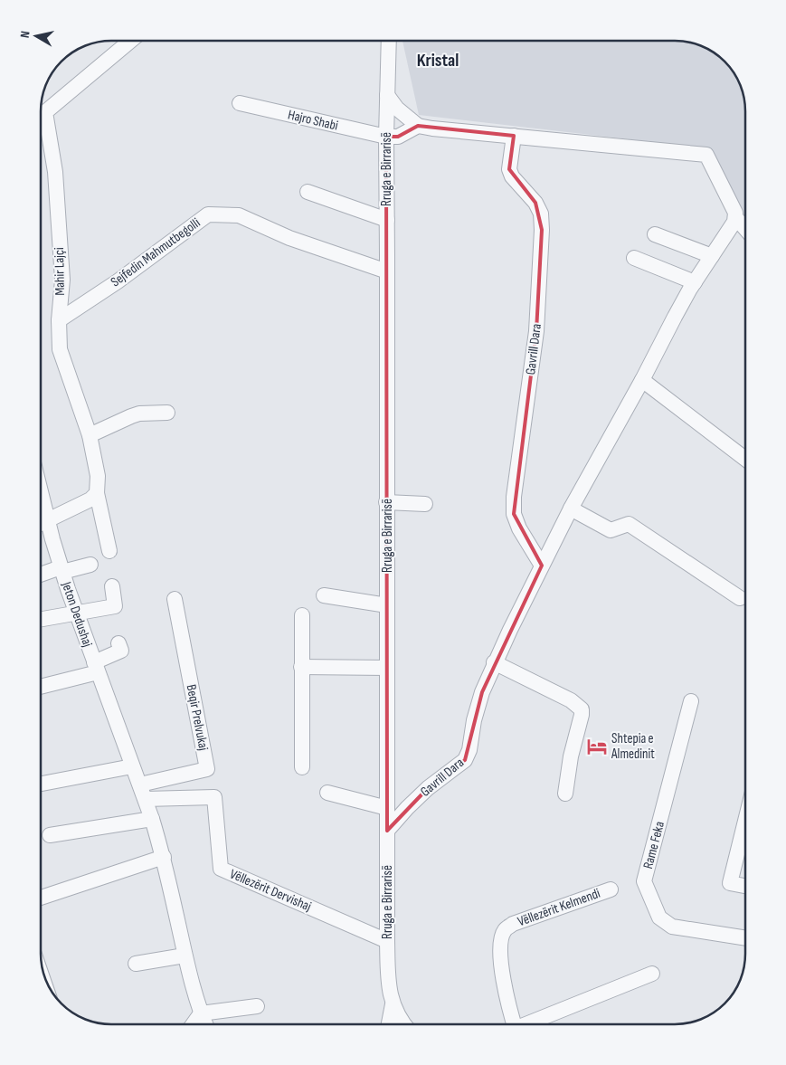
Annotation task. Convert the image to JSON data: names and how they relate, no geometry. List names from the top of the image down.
{
  "streets": {
    "street": [
      "Hajro Shabi",
      "Rruga e Birrarisë",
      "Sejfedin Mahmutbegolli",
      "Mahir Lajçi",
      "Gavrill Dara",
      "Jeton Dedushaj",
      "Beqir Prelvukaj",
      "Rame Feka",
      "Vëllezërit Dervishaj",
      "Vëllezërit Kelmendi"
    ]
  },
  "crossings": [
    ["Hajro Shabi", "Rruga e Birrarisë"],
    ["Rruga e Birrarisë", "Sejfedin Mahmutbegolli"],
    ["Rruga e Birrarisë", "Gavrill Dara"],
    ["Rruga e Birrarisë", "Vëllezërit Dervishaj"],
    ["Sejfedin Mahmutbegolli", "Mahir Lajçi"],
    ["Jeton Dedushaj", "Beqir Prelvukaj"],
    ["Jeton Dedushaj", "Vëllezërit Dervishaj"]
  ],
  "districts": ["Kristal"],
  "places": {
    "hotel": ["Shtepia e Almedinit"]
  },
  "north": "left"
}
